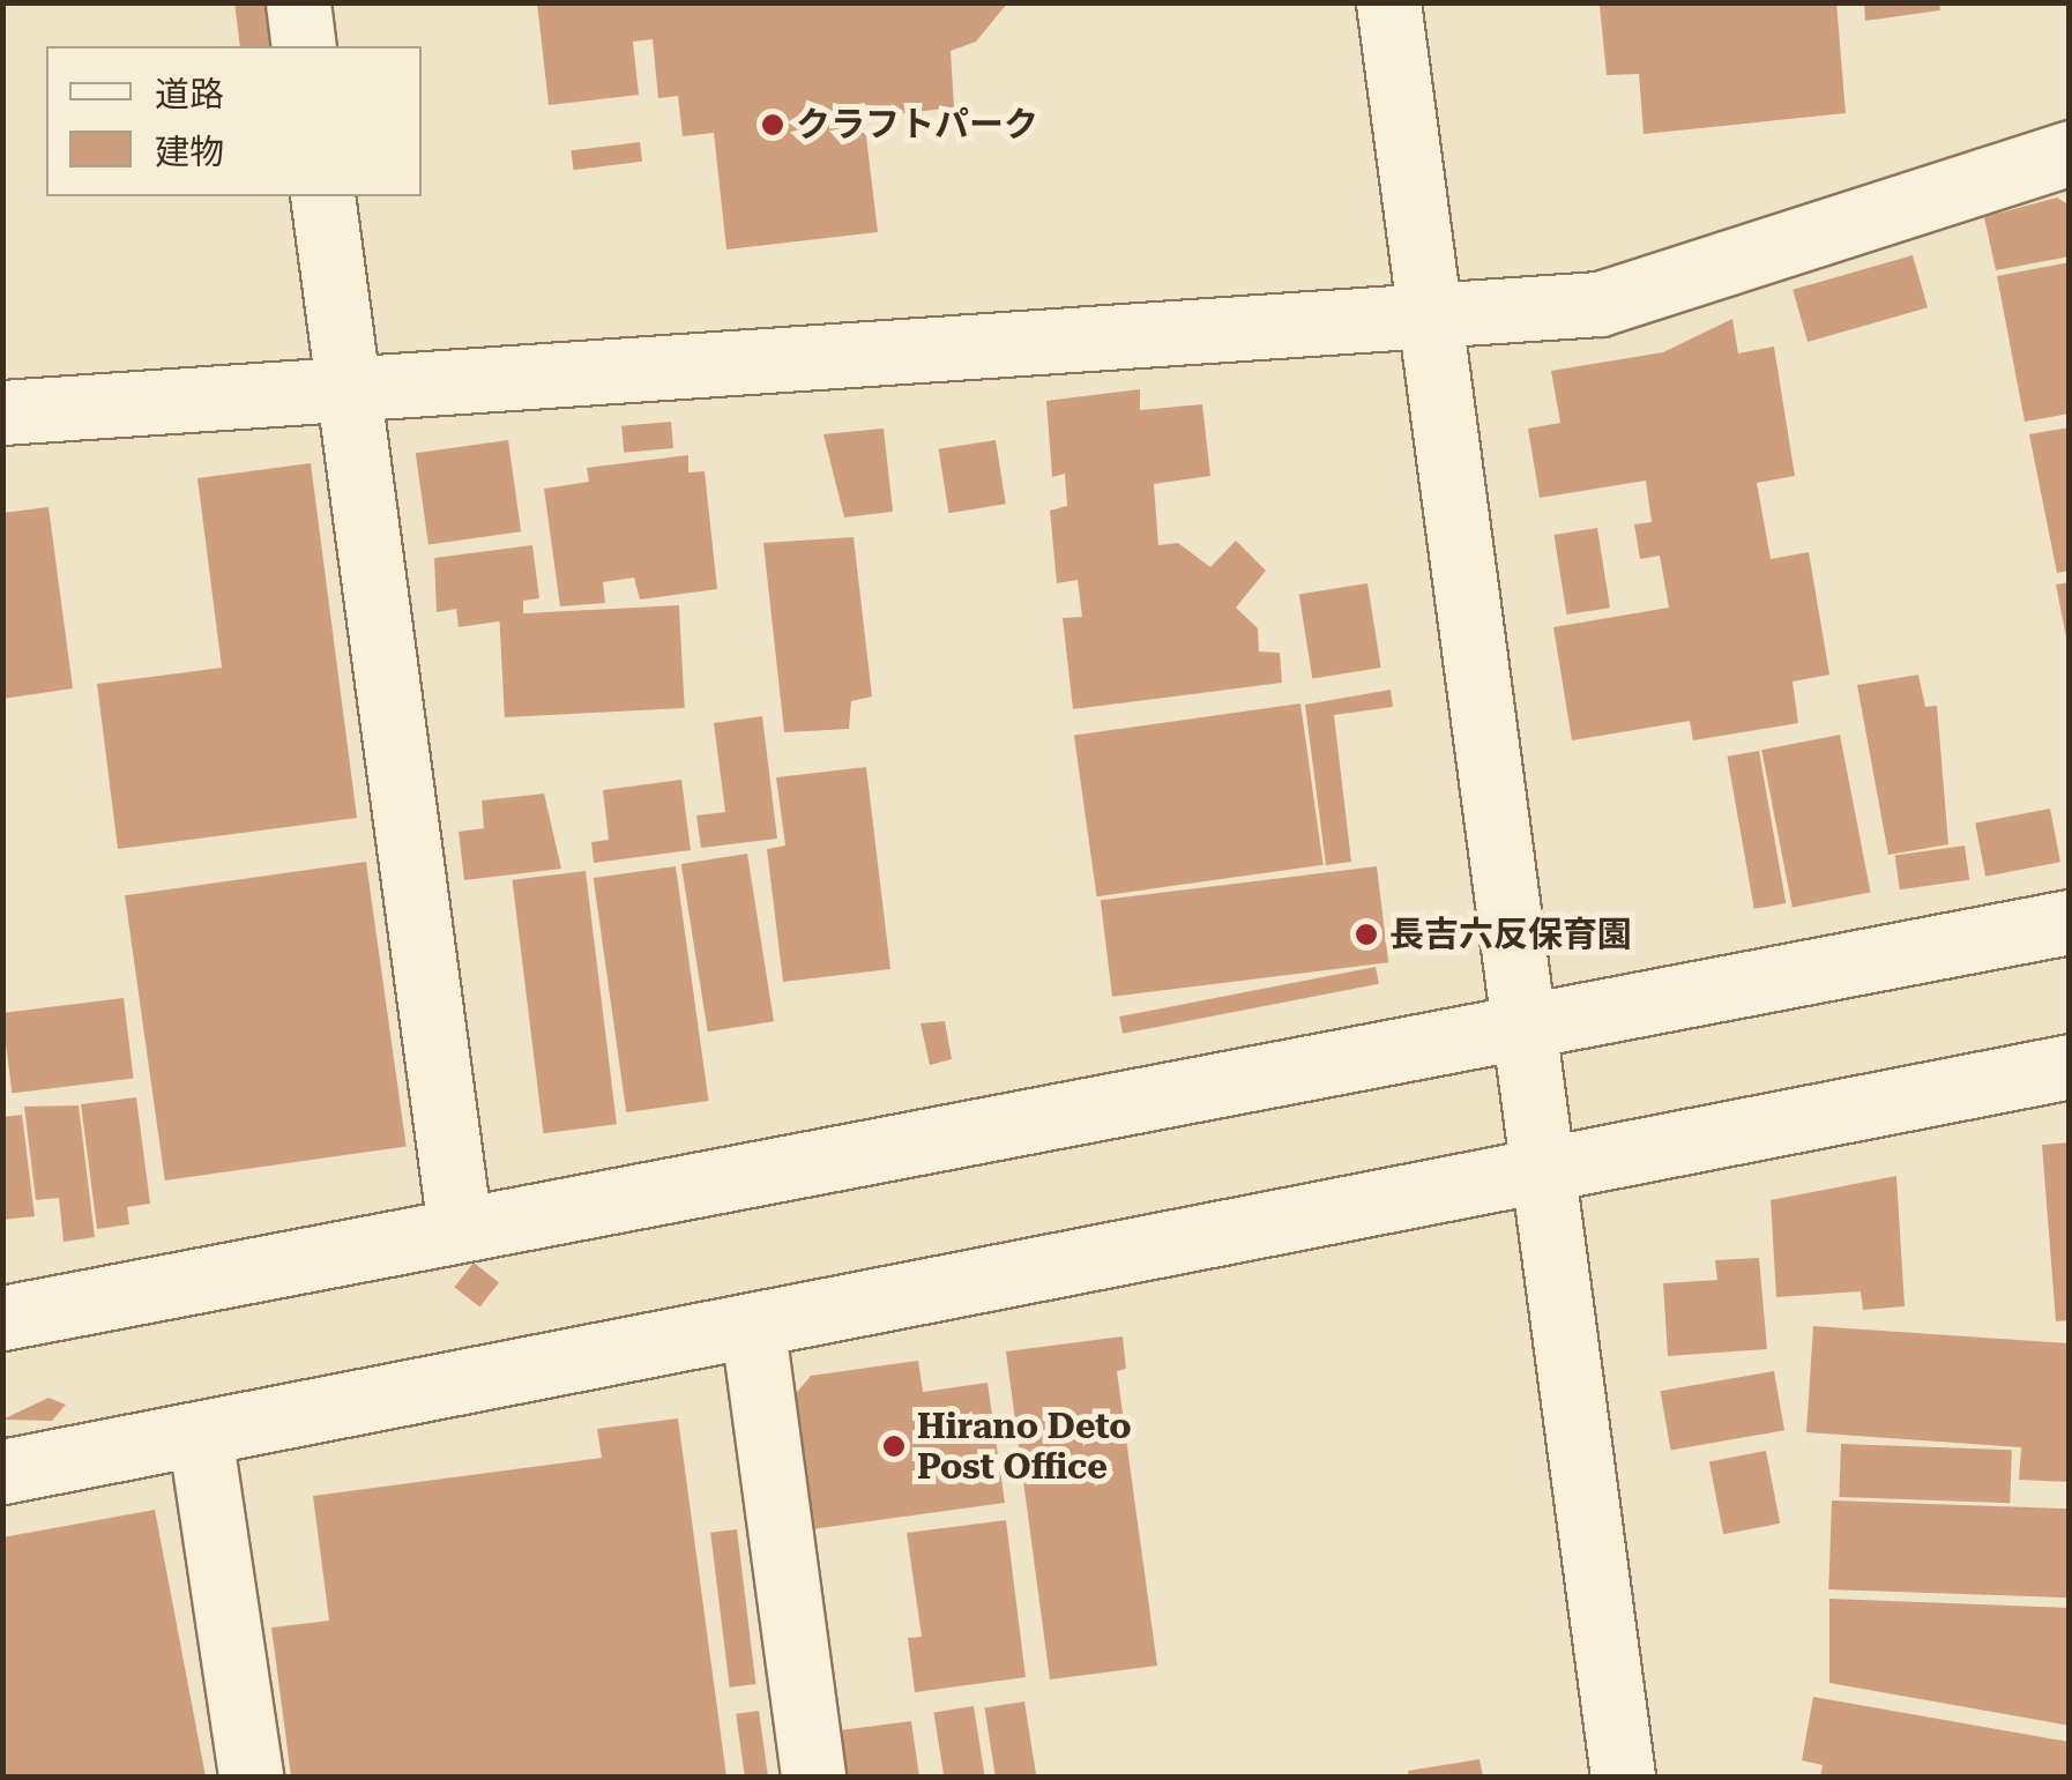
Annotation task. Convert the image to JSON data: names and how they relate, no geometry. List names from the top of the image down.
{
  "places": ["クラフトパーク", "長吉六反保育園", "Hirano Deto Post Office"],
  "legend": ["道路", "建物"]
}
